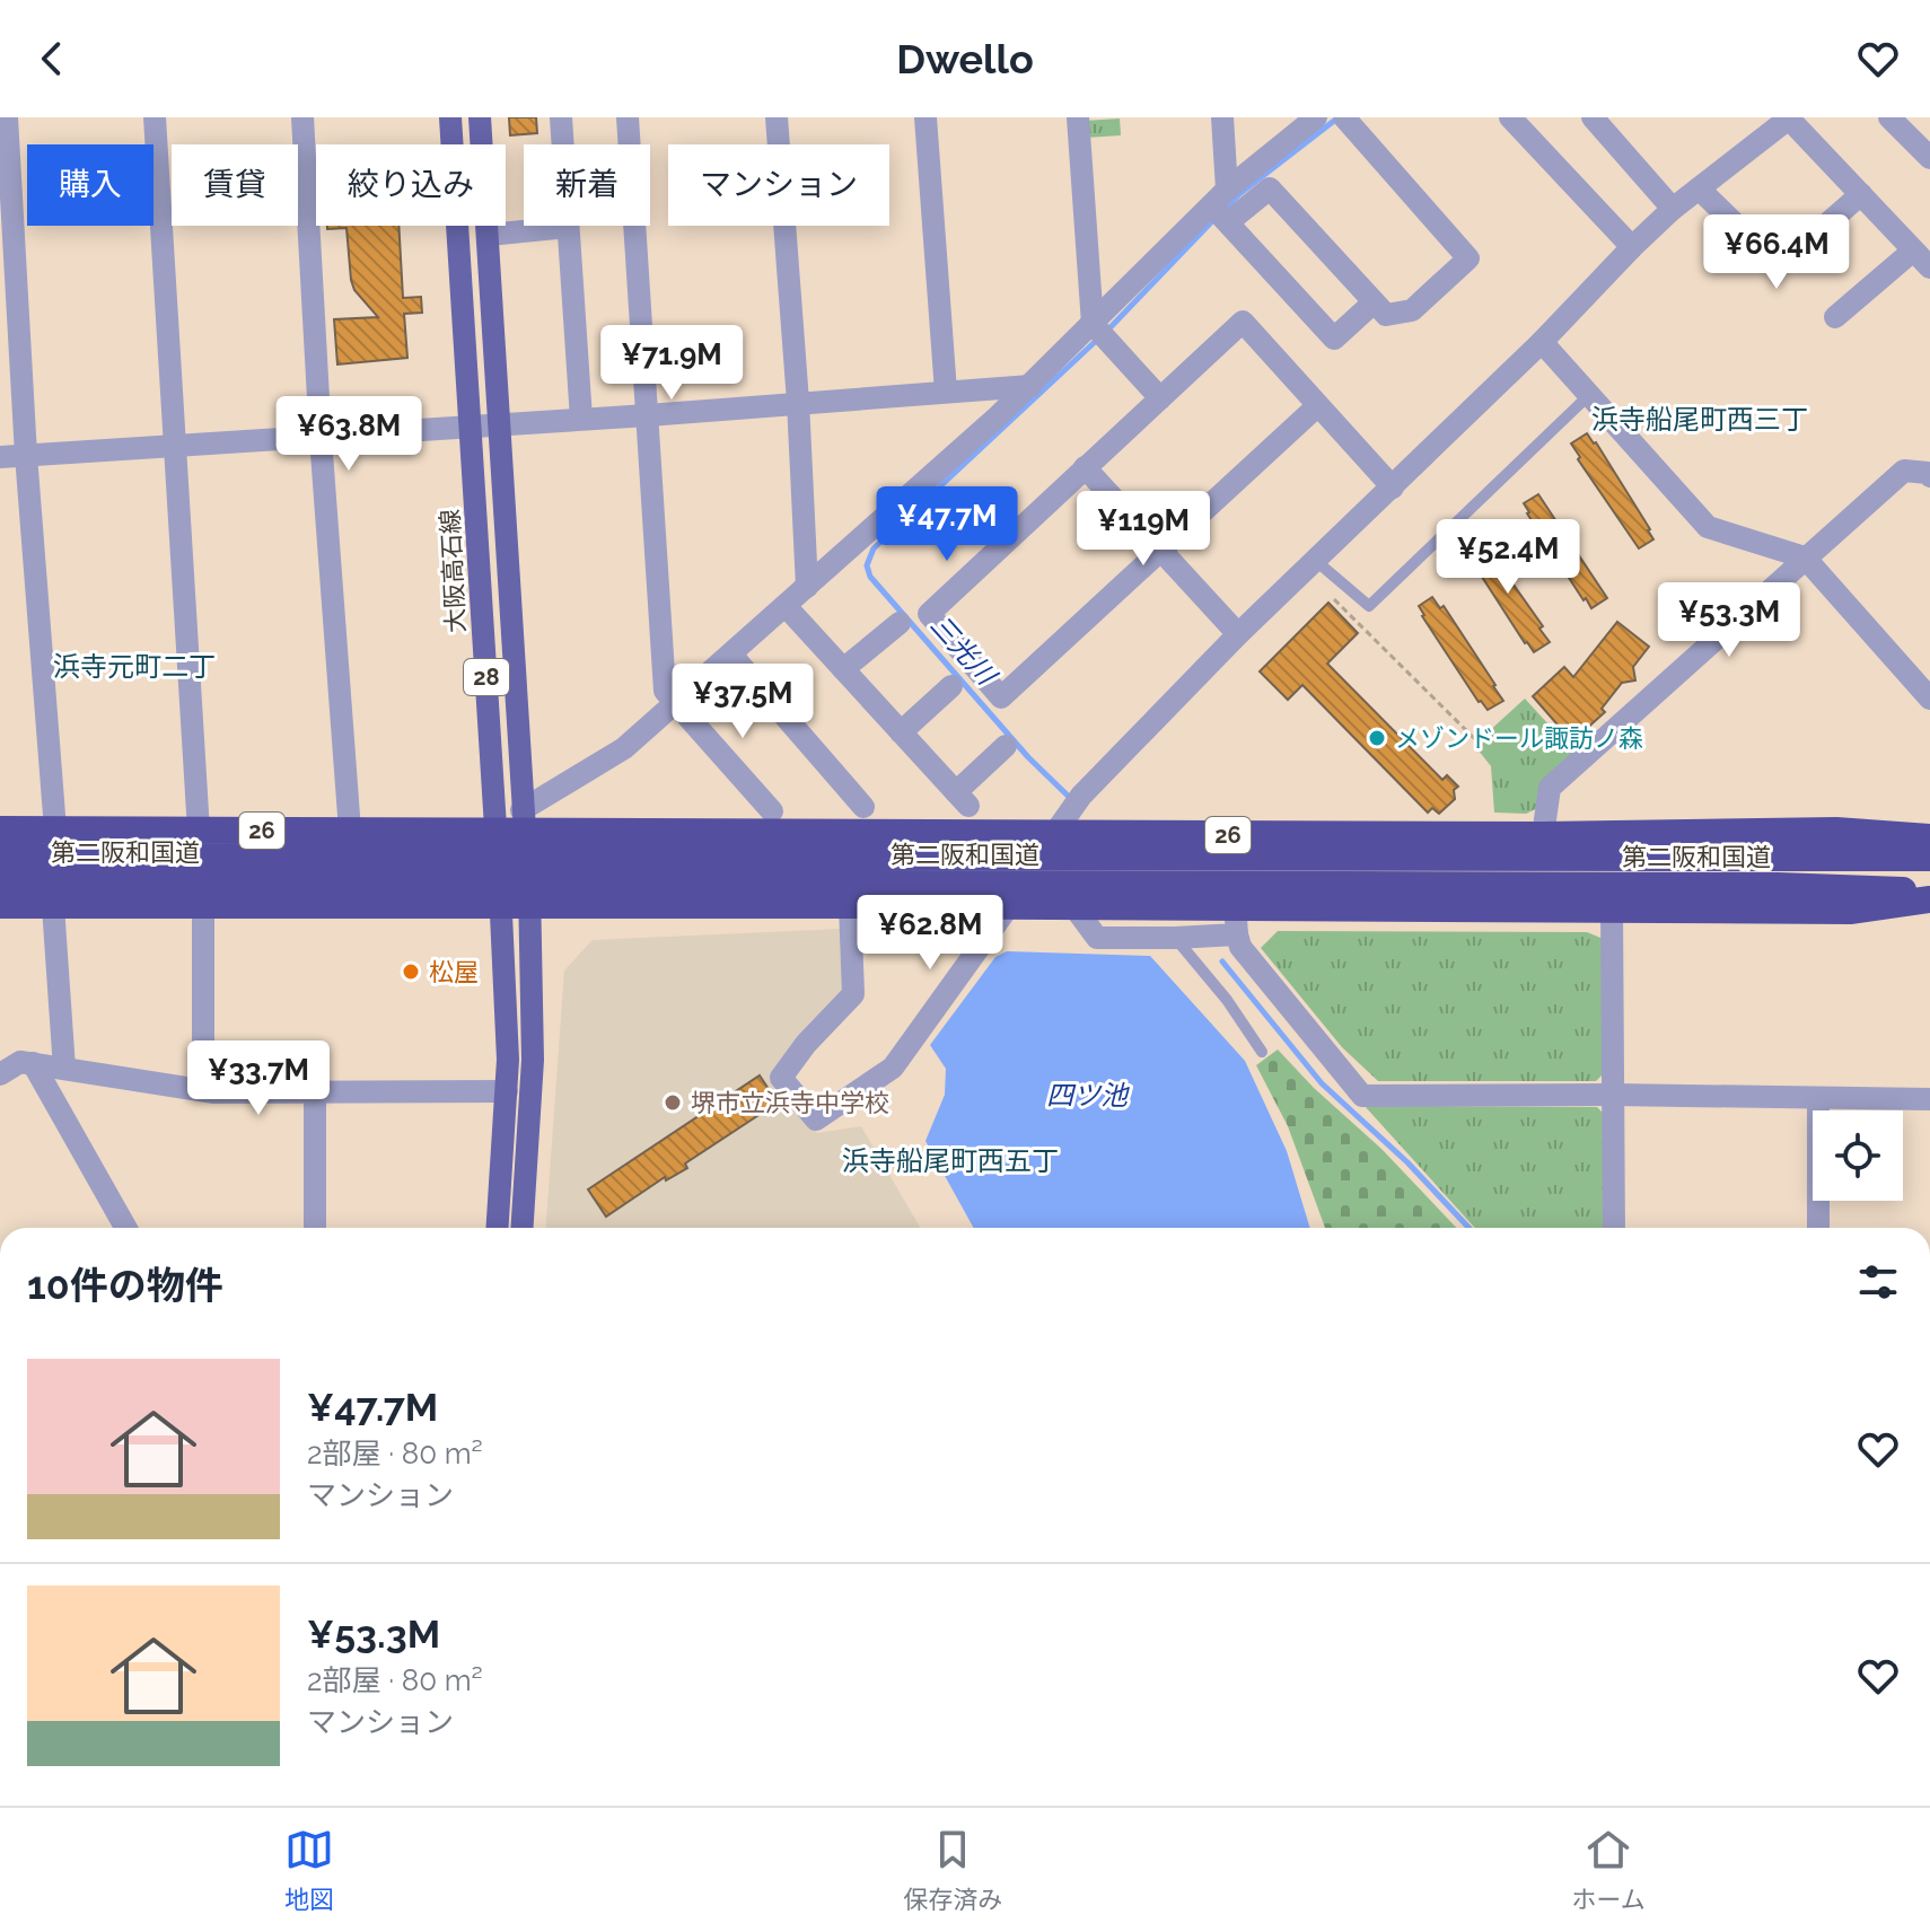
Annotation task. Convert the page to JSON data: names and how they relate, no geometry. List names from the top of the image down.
{
  "streets": {
    "highway": ["26", "第二阪和国道"],
    "main road": ["大阪高石線", "28"]
  },
  "crossings": [
    ["大阪高石線", "26"],
    ["28", "26"],
    ["26", "第二阪和国道"]
  ],
  "districts": ["浜寺船尾町西三丁", "浜寺元町二丁", "浜寺船尾町西五丁"],
  "water": ["三光川", "四ツ池"],
  "places": ["メゾンドール諏訪ノ森", "松屋", "堺市立浜寺中学校"],
  "page": {
    "header": "Dwello",
    "chip": [
      "購入",
      "賃貸",
      "絞り込み",
      "新着",
      "マンション"
    ],
    "price": [
      "¥66.4M",
      "¥71.9M",
      "¥63.8M",
      "¥47.7M",
      "¥119M",
      "¥52.4M",
      "¥53.3M",
      "¥37.5M",
      "¥62.8M",
      "¥33.7M"
    ],
    "heading": "10件の物件",
    "list": [
      {
        "name": "¥47.7M",
        "note": "2部屋 · 80 m² · マンション"
      },
      {
        "name": "¥53.3M",
        "note": "2部屋 · 80 m² · マンション"
      }
    ],
    "tabs": ["地図", "保存済み", "ホーム"]
  }
}
